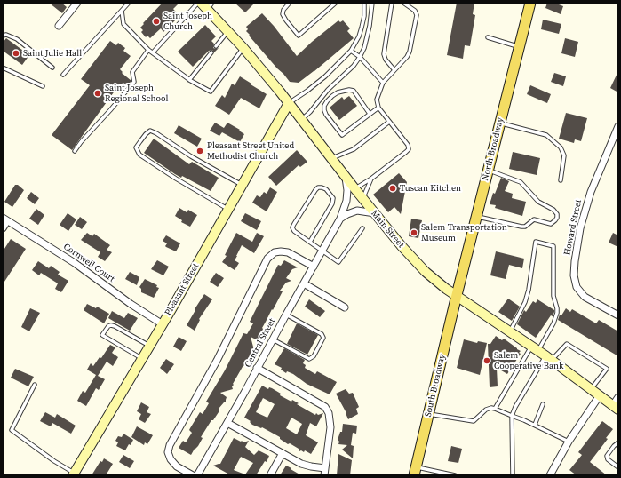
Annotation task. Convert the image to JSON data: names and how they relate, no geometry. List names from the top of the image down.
{
  "streets": {
    "main road": [
      "North Broadway",
      "Main Street",
      "Pleasant Street",
      "South Broadway"
    ],
    "street": ["Howard Street", "Cornwell Court", "Central Street"]
  },
  "crossings": [
    ["North Broadway", "Main Street"],
    ["North Broadway", "South Broadway"],
    ["Main Street", "Pleasant Street"],
    ["Main Street", "Central Street"],
    ["Main Street", "South Broadway"],
    ["Cornwell Court", "Pleasant Street"]
  ],
  "places": [
    "Saint Joseph Church",
    "Saint Julie Hall",
    "Saint Joseph Regional School",
    "Pleasant Street United Methodist Church",
    "Tuscan Kitchen",
    "Salem Transportation Museum",
    "Salem Cooperative Bank"
  ]
}
